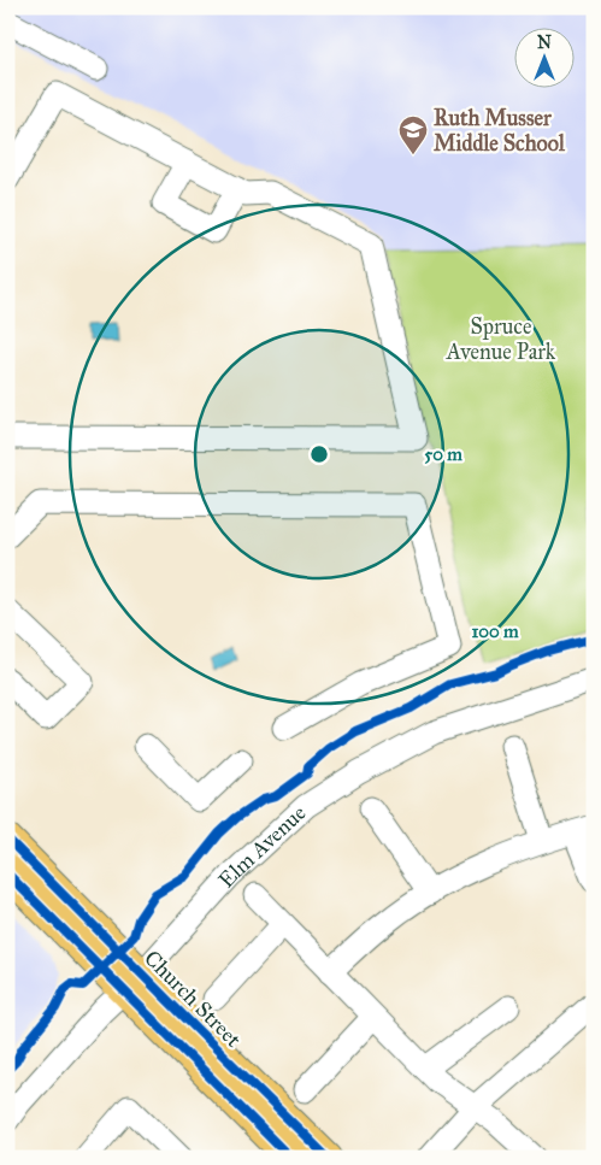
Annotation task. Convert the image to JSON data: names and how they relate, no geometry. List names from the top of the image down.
{
  "streets": {
    "main road": ["Church Street"],
    "street": ["Elm Avenue"]
  },
  "crossings": [
    ["Elm Avenue", "Church Street"]
  ],
  "parks": ["Spruce Avenue Park"],
  "places": {
    "school or university": ["Ruth Musser Middle School"]
  },
  "north": "top",
  "rings": ["50 m", "100 m"]
}
